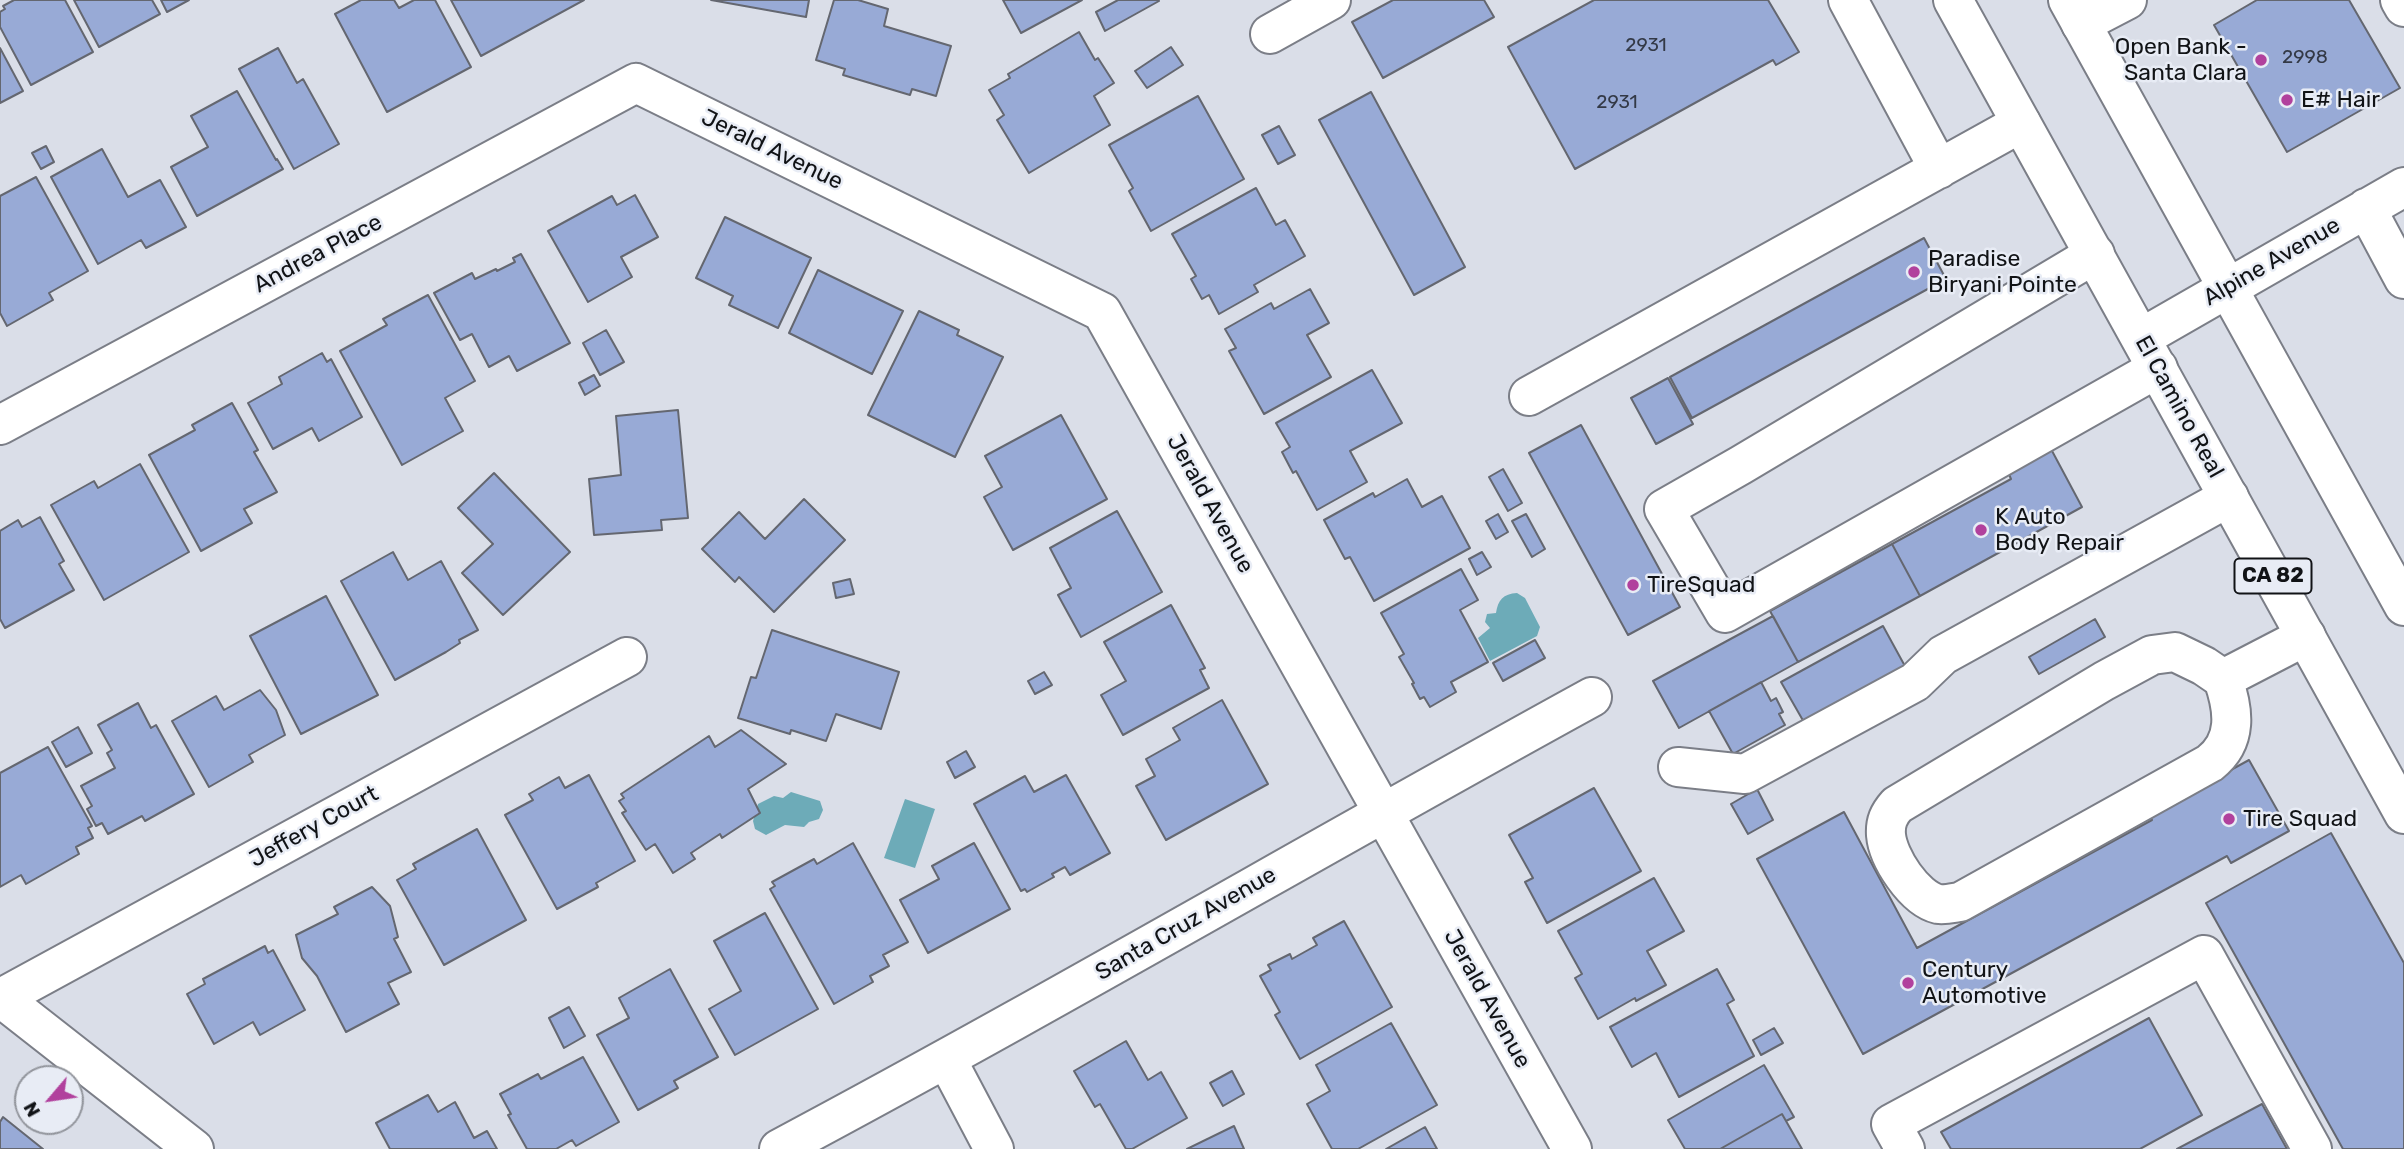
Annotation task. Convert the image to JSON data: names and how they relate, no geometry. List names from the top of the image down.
{
  "streets": {
    "street": [
      "Jerald Avenue",
      "Andrea Place",
      "Alpine Avenue",
      "El Camino Real",
      "CA 82",
      "Jeffery Court",
      "Santa Cruz Avenue"
    ]
  },
  "crossings": [
    ["Jerald Avenue", "Andrea Place"],
    ["Jerald Avenue", "Santa Cruz Avenue"],
    ["Alpine Avenue", "El Camino Real"]
  ],
  "places": [
    "Open Bank - Santa Clara",
    "E# Hair",
    "Paradise Biryani Pointe",
    "K Auto Body Repair",
    "TireSquad",
    "Tire Squad",
    "Century Automotive"
  ],
  "house_numbers": ["2931", "2998", "2931"],
  "north": "bottom left"
}
